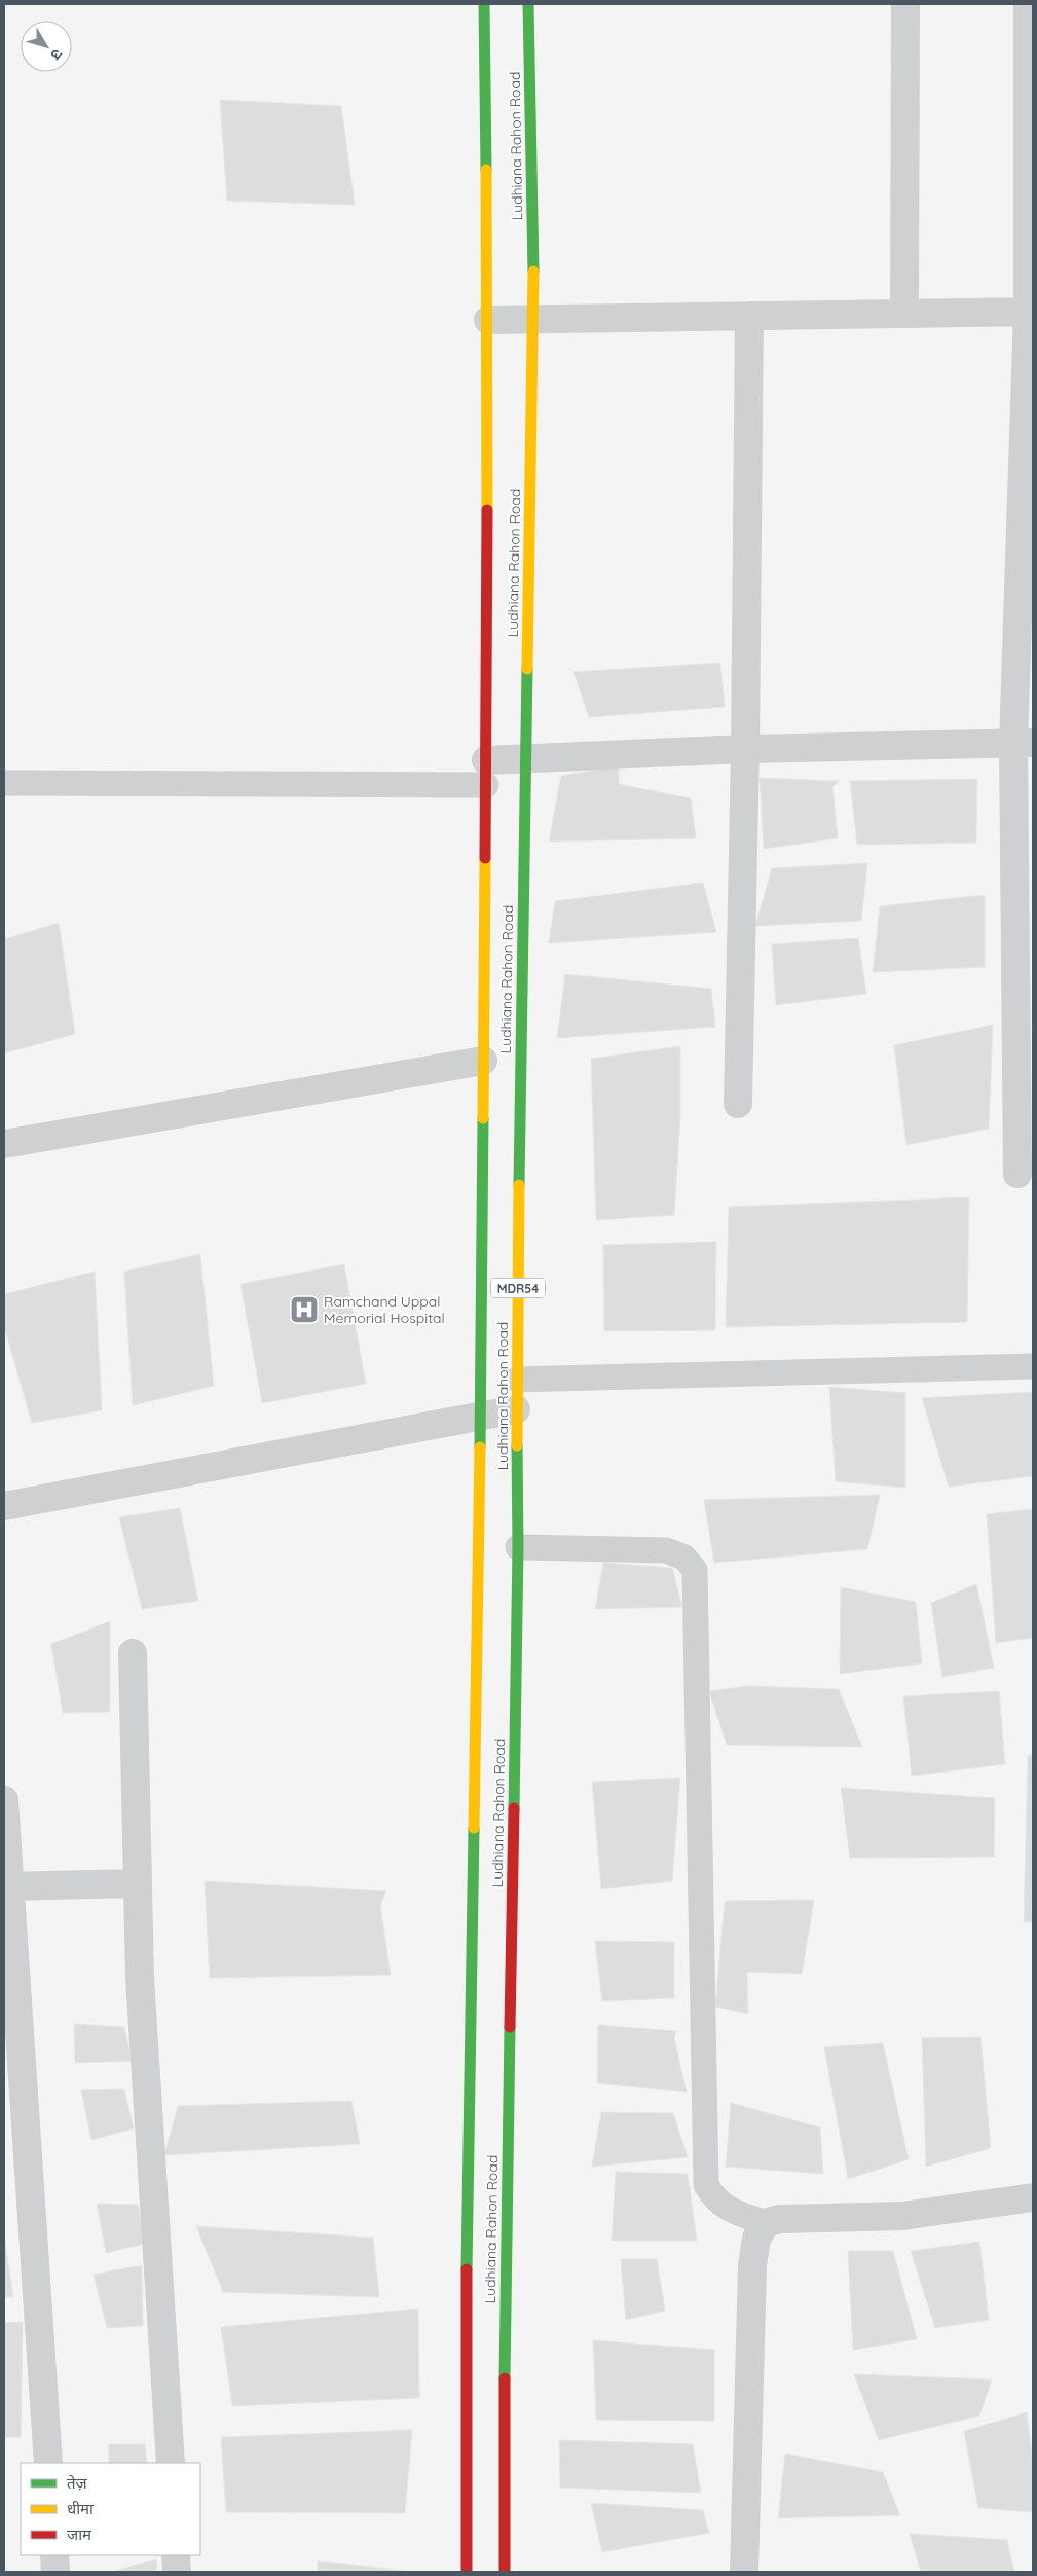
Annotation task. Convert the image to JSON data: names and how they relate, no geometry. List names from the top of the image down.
{
  "streets": {
    "main road": ["Ludhiana Rahon Road", "MDR54"]
  },
  "places": {
    "hospital": ["Ramchand Uppal Memorial Hospital"]
  },
  "legend": ["तेज़", "धीमा", "जाम"],
  "north": "bottom right"
}
